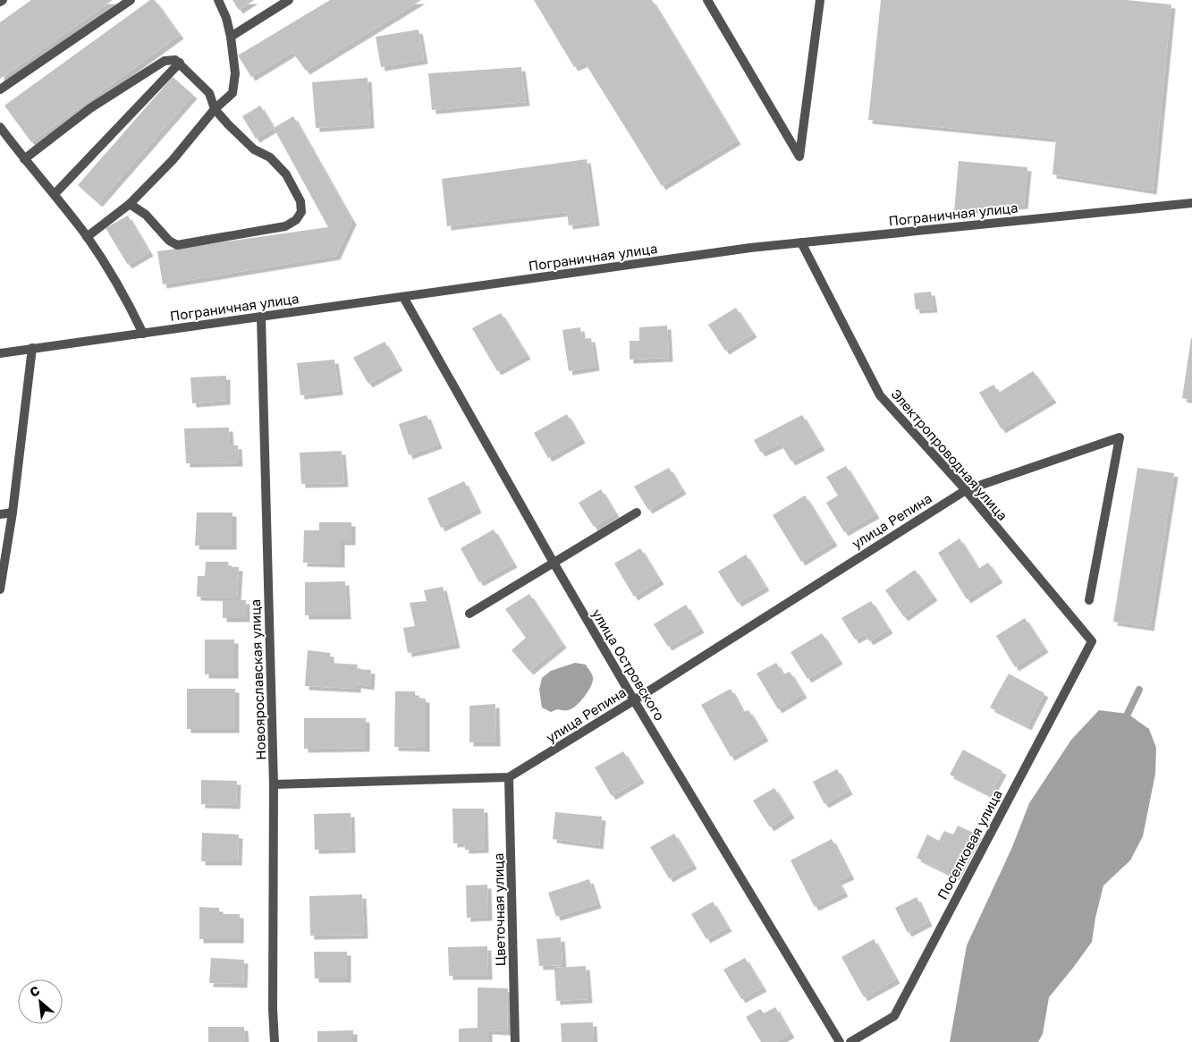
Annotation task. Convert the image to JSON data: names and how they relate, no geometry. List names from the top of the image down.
{
  "streets": {
    "street": [
      "Пограничная улица",
      "Электропроводная улица",
      "улица Репина",
      "улица Островского",
      "Новоярославская улица",
      "Поселковая улица",
      "Цветочная улица"
    ]
  },
  "crossings": [
    ["Пограничная улица", "Электропроводная улица"],
    ["Пограничная улица", "улица Островского"],
    ["Пограничная улица", "Новоярославская улица"],
    ["Электропроводная улица", "улица Репина"],
    ["Электропроводная улица", "Поселковая улица"],
    ["улица Репина", "улица Островского"],
    ["улица Репина", "Новоярославская улица"],
    ["улица Репина", "Цветочная улица"]
  ],
  "north": "top left"
}
